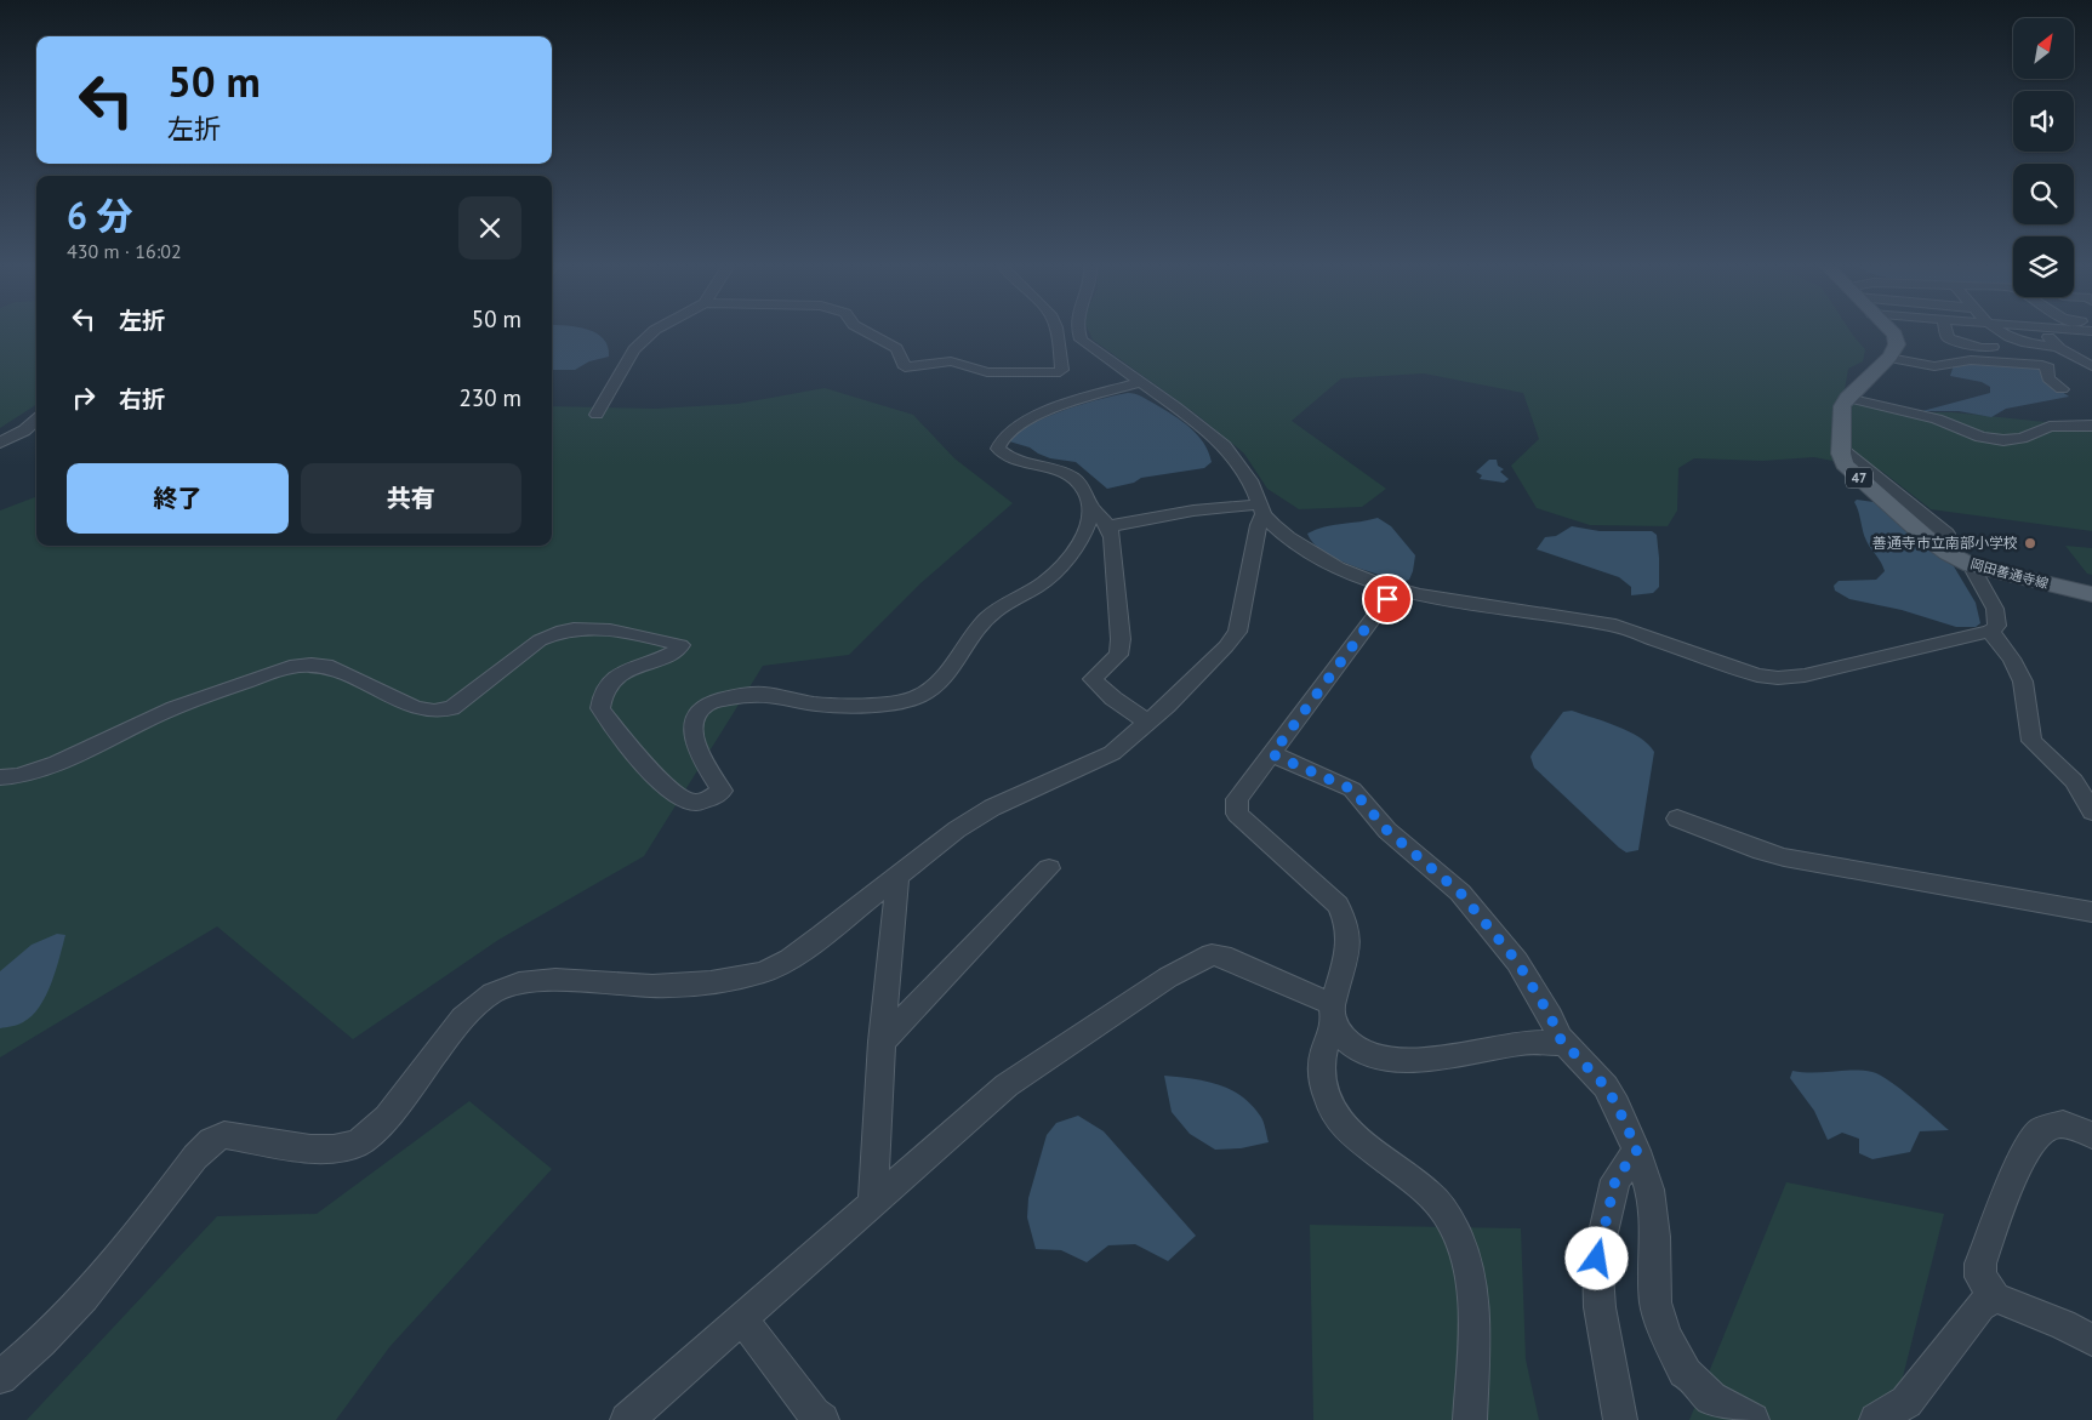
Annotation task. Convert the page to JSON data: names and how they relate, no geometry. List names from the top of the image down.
{
  "streets": {
    "main road": ["47", "岡田善通寺線"]
  },
  "places": ["善通寺市立南部小学校"],
  "north": "top right",
  "page": {
    "turn": ["50 m", "左折"],
    "heading": ["6 分", "430 m · 16:02"],
    "list": [
      {
        "name": "左折",
        "value": "50 m"
      },
      {
        "name": "右折",
        "value": "230 m"
      }
    ],
    "buttons": ["終了", "共有"]
  }
}
